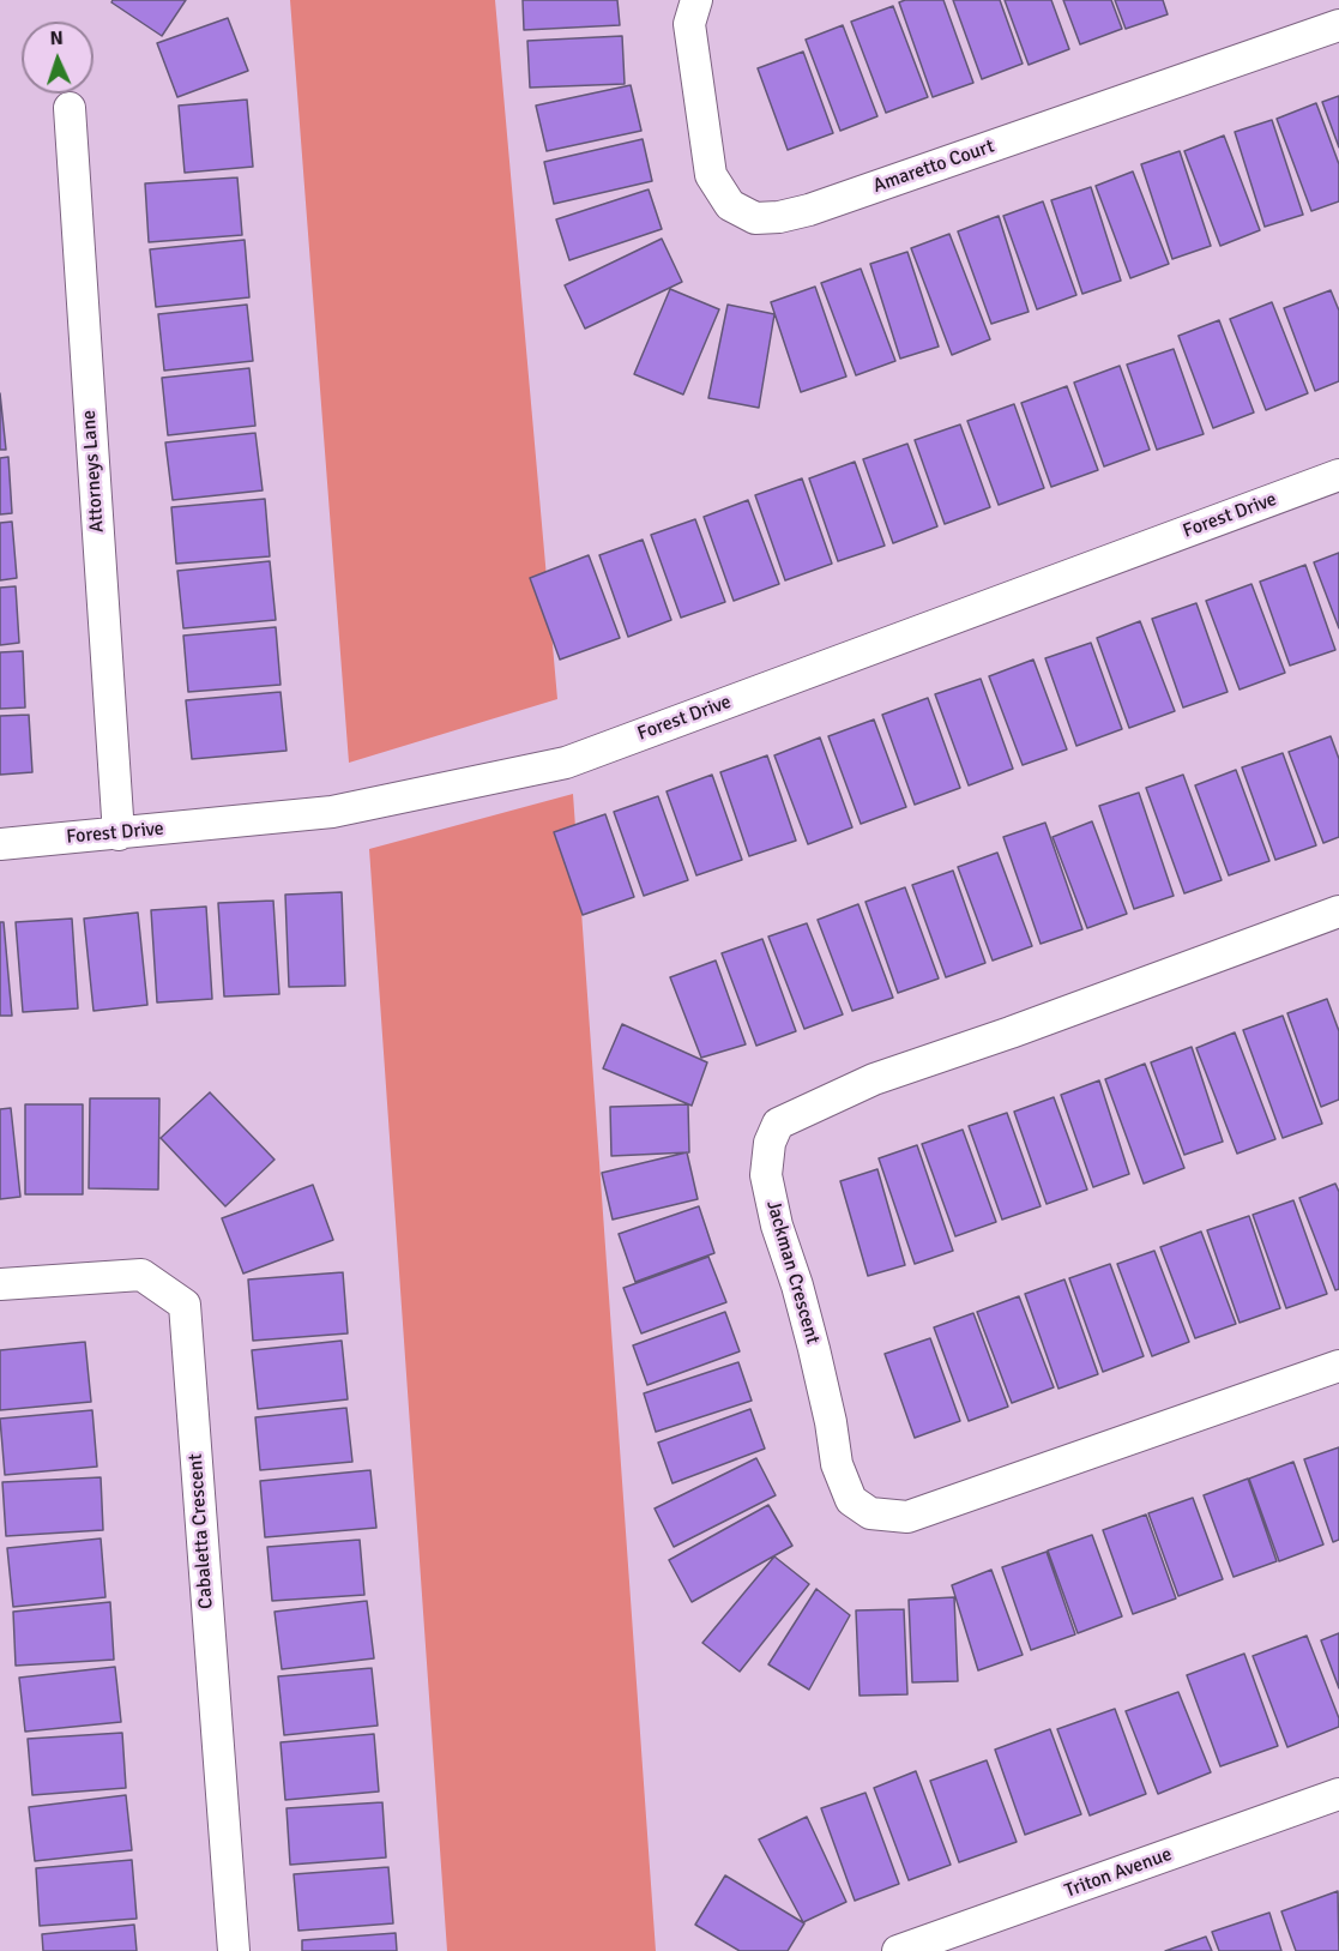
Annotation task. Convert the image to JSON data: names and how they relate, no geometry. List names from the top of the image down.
{
  "streets": {
    "street": [
      "Amaretto Court",
      "Attorneys Lane",
      "Forest Drive",
      "Jackman Crescent",
      "Cabaletta Crescent",
      "Triton Avenue"
    ]
  },
  "crossings": [
    ["Attorneys Lane", "Forest Drive"]
  ],
  "north": "top"
}
